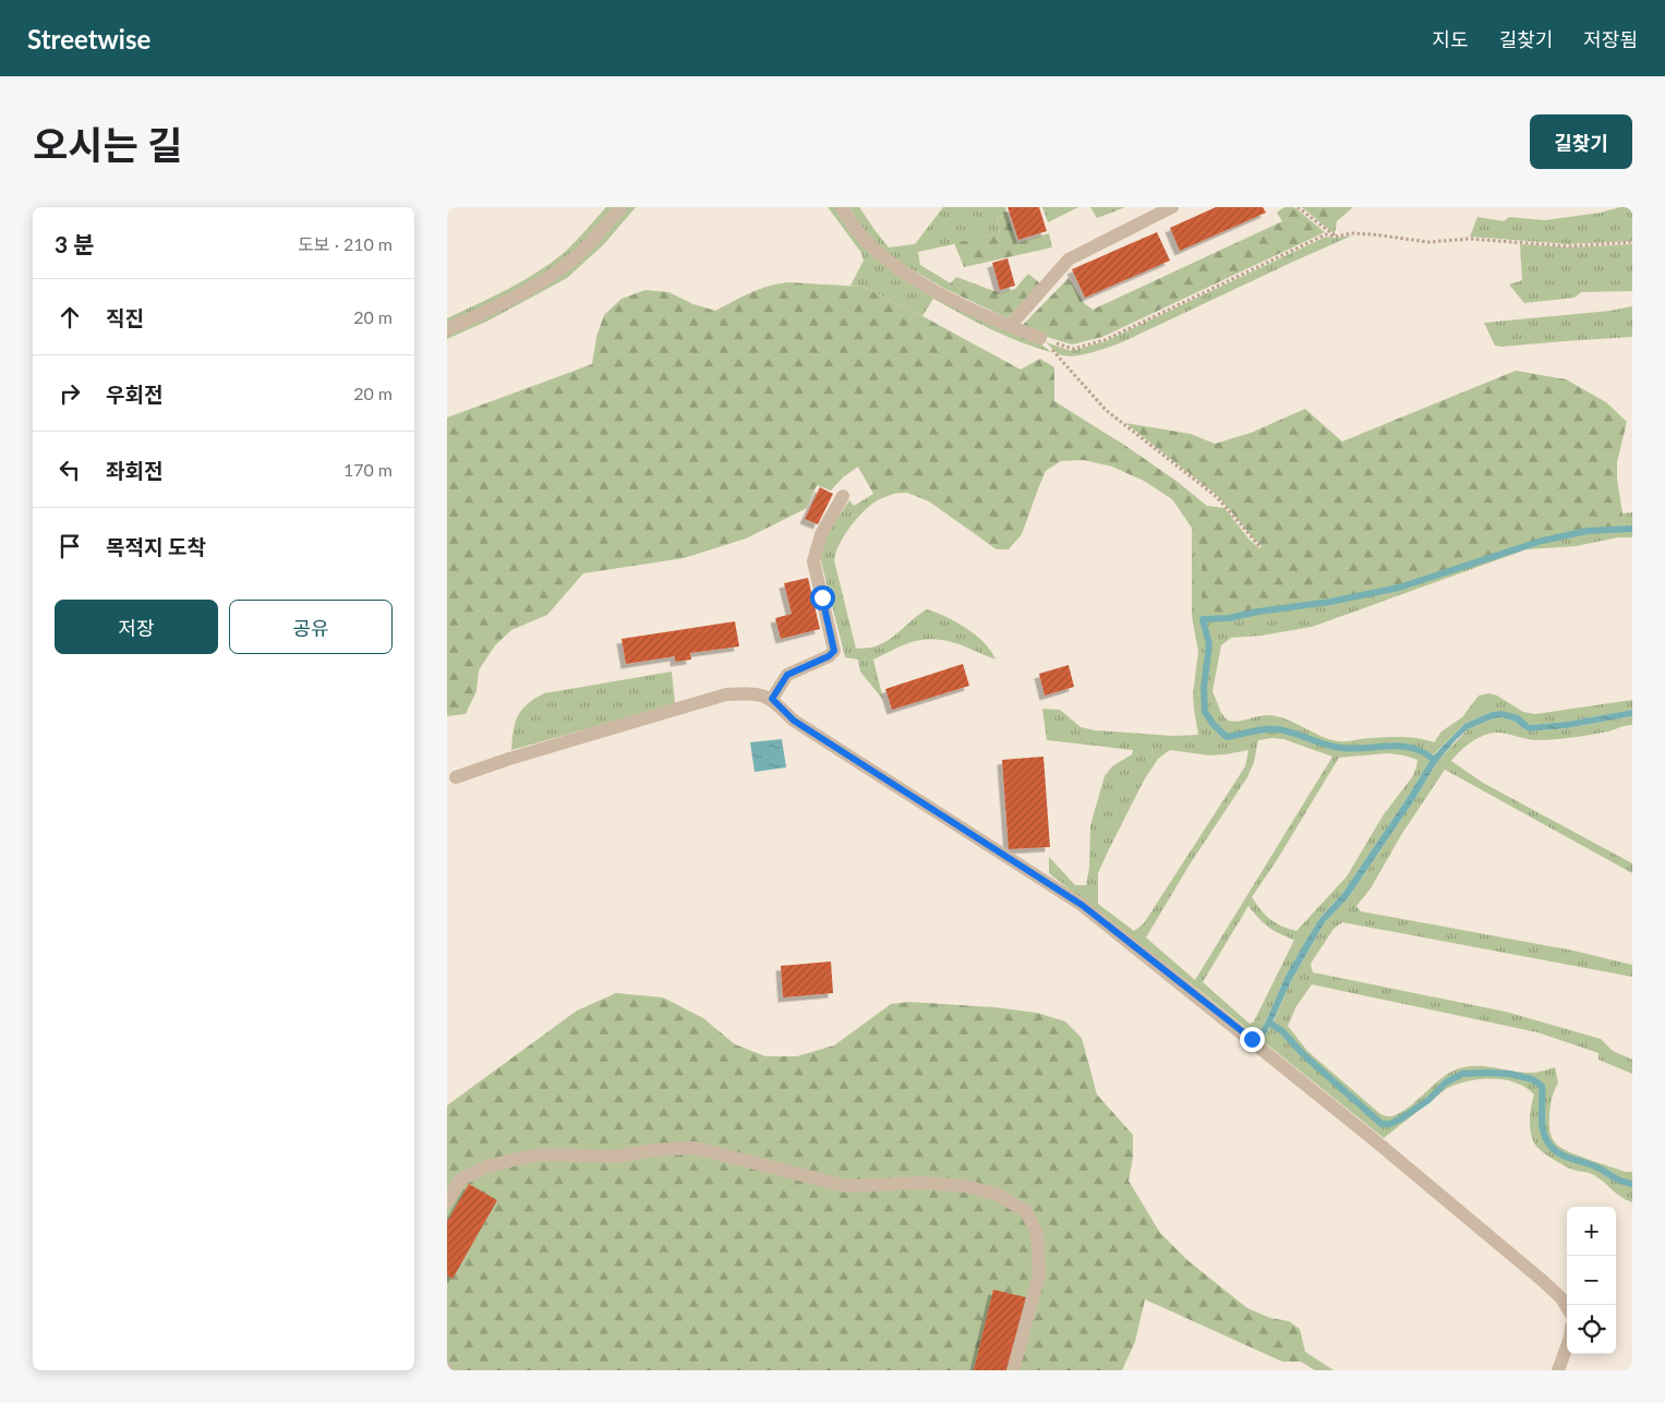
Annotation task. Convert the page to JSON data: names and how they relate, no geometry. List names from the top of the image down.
{
  "page": {
    "header": "Streetwise",
    "nav": ["지도", "길찾기", "저장됨"],
    "title": "오시는 길",
    "buttons": [
      "길찾기",
      ["저장", "공유"]
    ],
    "heading": ["3 분", "도보 · 210 m"],
    "list": [
      ["직진", "20 m"],
      ["우회전", "20 m"],
      ["좌회전", "170 m"],
      "목적지 도착"
    ],
    "map_buttons": ["+", "−"]
  }
}
